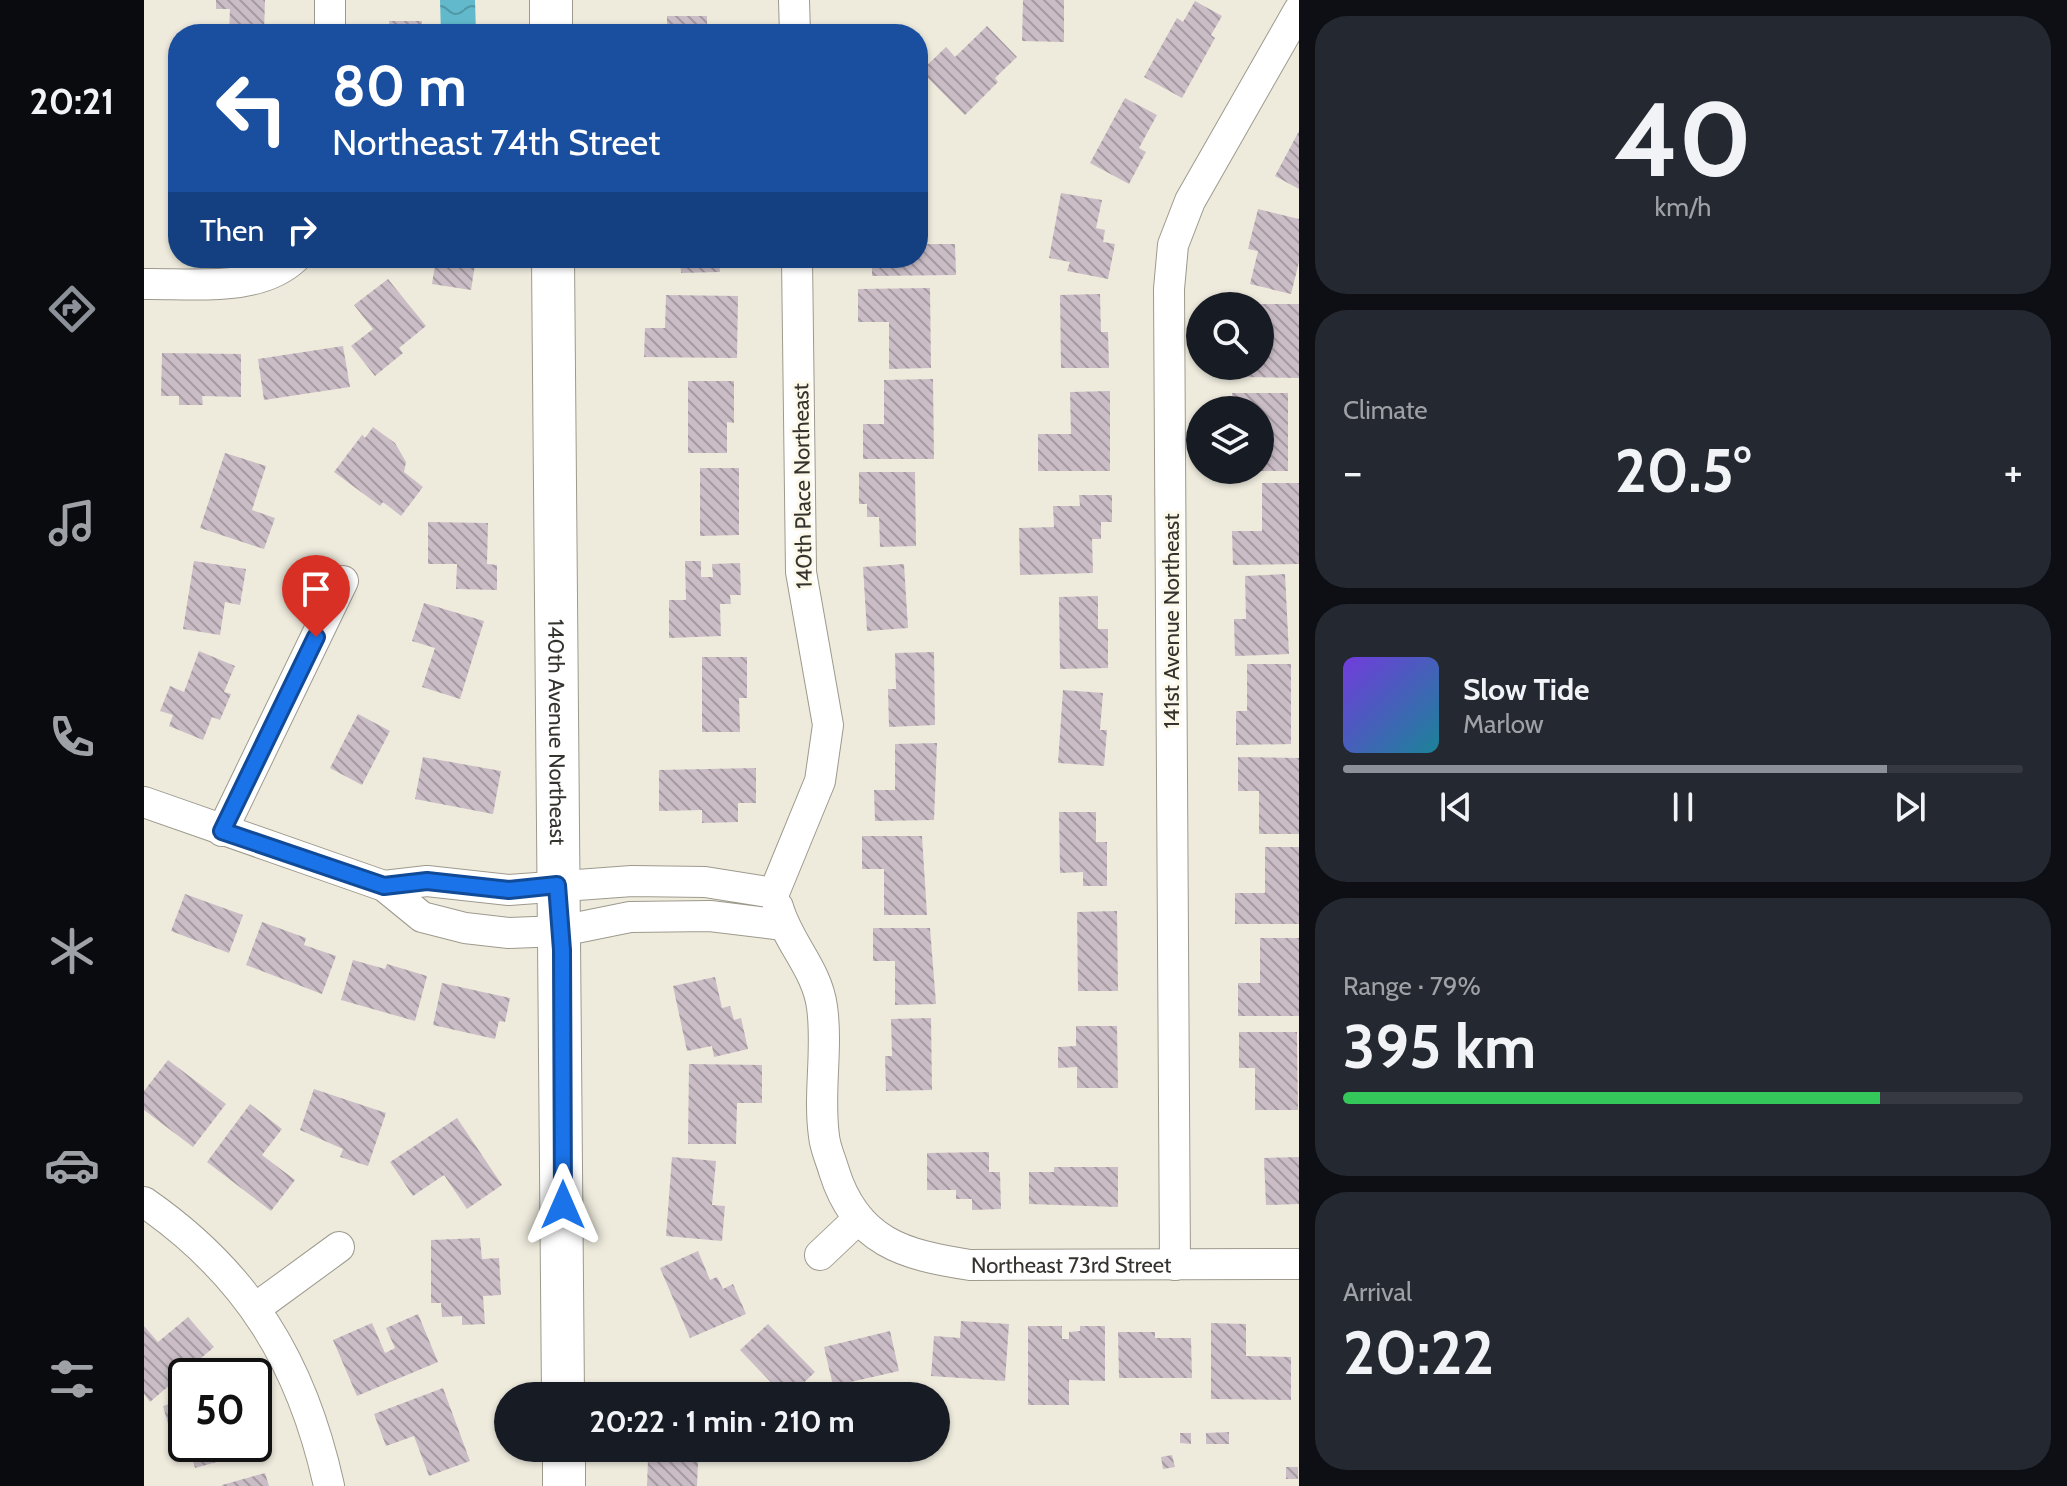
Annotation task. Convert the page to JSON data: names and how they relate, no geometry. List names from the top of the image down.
{
  "streets": {
    "main road": ["140th Avenue Northeast"],
    "street": ["140th Place Northeast", "141st Avenue Northeast", "Northeast 73rd Street"]
  },
  "crossings": [
    ["140th Place Northeast", "Northeast 73rd Street"],
    ["141st Avenue Northeast", "Northeast 73rd Street"]
  ],
  "page": {
    "tabs": "20:21",
    "tile": [
      ["40", "km/h"],
      "Climate",
      ["Range · 79%", "395 km"],
      ["Arrival", "20:22"]
    ],
    "turn": ["80 m", "Northeast 74th Street"],
    "then": "Then",
    "heat": ["−", "20.5°", "+"],
    "song": ["Slow Tide", "Marlow"],
    "limit": "50",
    "trip": "20:22 · 1 min · 210 m"
  }
}
